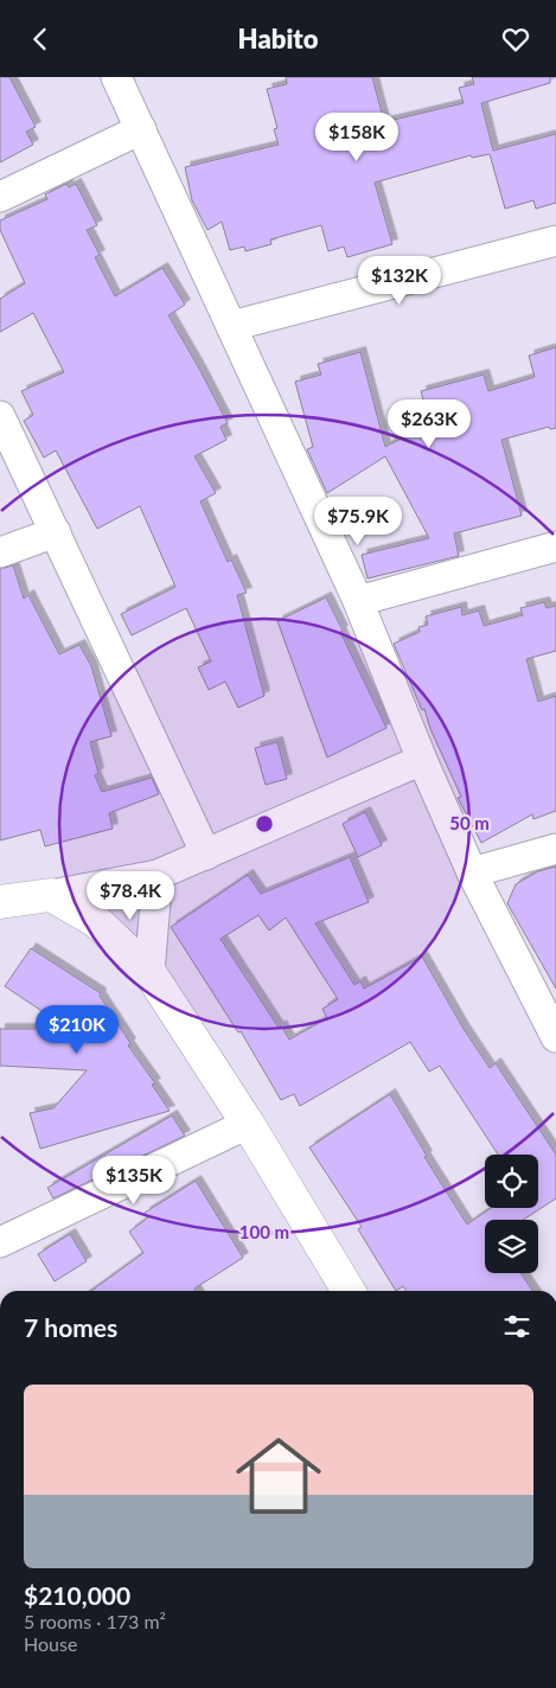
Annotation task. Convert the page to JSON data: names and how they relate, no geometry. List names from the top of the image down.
{
  "page": {
    "header": "Habito",
    "price": [
      "$158K",
      "$132K",
      "$263K",
      "$75.9K",
      "$78.4K",
      "$210K",
      "$135K"
    ],
    "heading": "7 homes",
    "list": [
      {
        "name": "$210,000",
        "note": "5 rooms · 173 m² · House"
      }
    ]
  },
  "rings": ["50 m", "100 m"]
}
